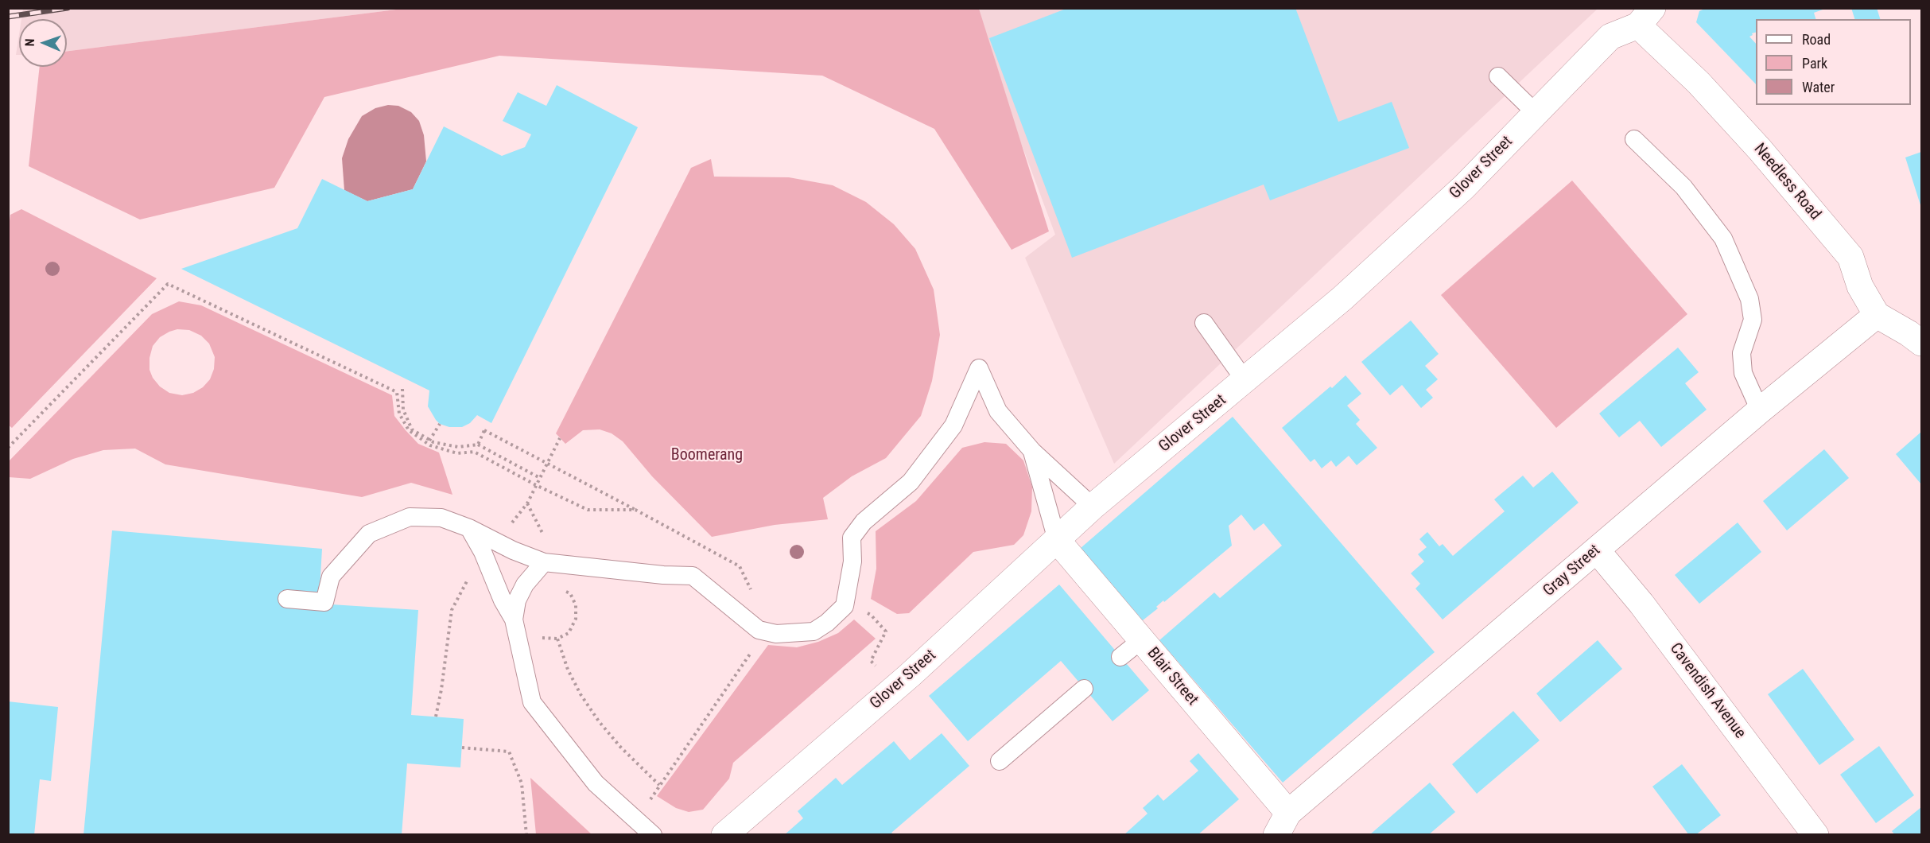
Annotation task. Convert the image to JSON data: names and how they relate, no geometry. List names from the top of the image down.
{
  "streets": {
    "street": [
      "Glover Street",
      "Needless Road",
      "Gray Street",
      "Blair Street",
      "Cavendish Avenue"
    ]
  },
  "crossings": [
    ["Glover Street", "Needless Road"],
    ["Glover Street", "Blair Street"],
    ["Needless Road", "Gray Street"],
    ["Gray Street", "Blair Street"],
    ["Gray Street", "Cavendish Avenue"]
  ],
  "parks": ["Boomerang"],
  "legend": ["Road", "Park", "Water"],
  "north": "left"
}
